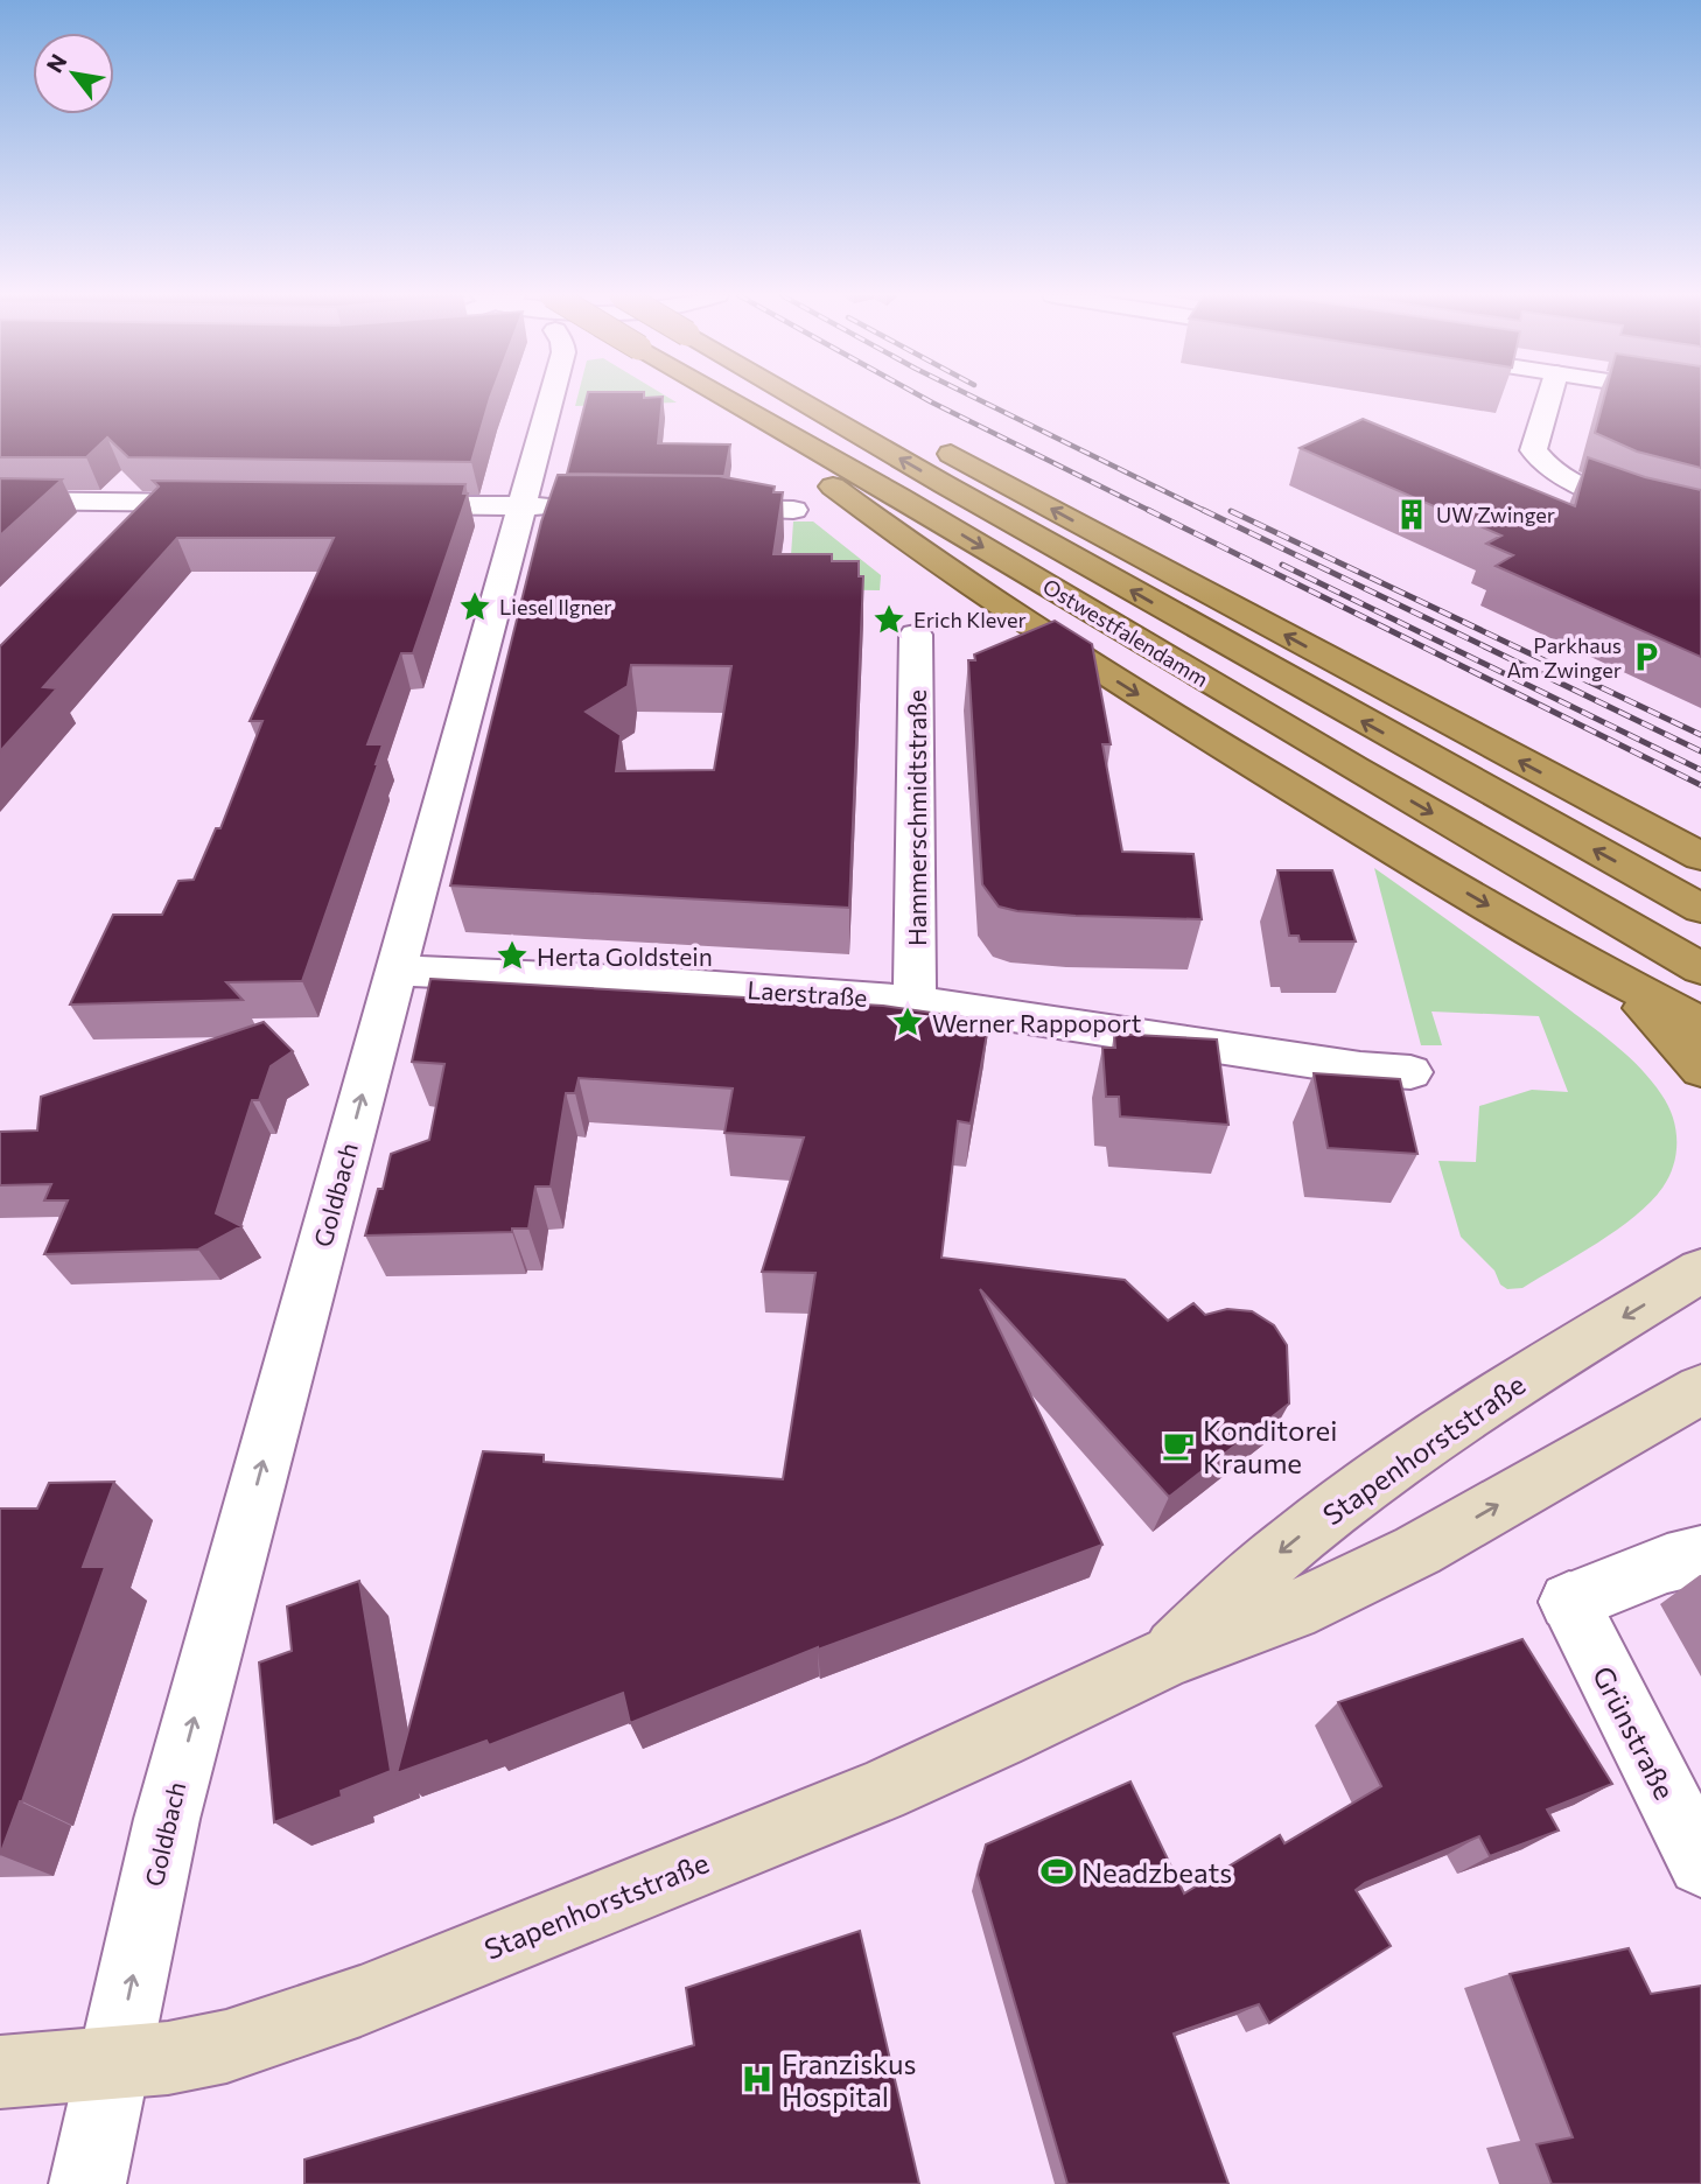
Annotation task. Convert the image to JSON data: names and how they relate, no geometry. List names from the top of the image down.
{
  "streets": {
    "highway": ["Ostwestfalendamm"],
    "main road": ["Stapenhorststraße"],
    "street": [
      "Hammerschmidtstraße",
      "Laerstraße",
      "Goldbach",
      "Grünstraße"
    ]
  },
  "crossings": [
    ["Hammerschmidtstraße", "Laerstraße"],
    ["Laerstraße", "Goldbach"],
    ["Goldbach", "Stapenhorststraße"]
  ],
  "one_way": ["Goldbach"],
  "places": {
    "building": ["UW Zwinger"],
    "place": [
      "Liesel Ilgner",
      "Erich Klever",
      "Herta Goldstein",
      "Werner Rappoport"
    ],
    "parking": ["Parkhaus Am Zwinger"],
    "cafe": ["Konditorei Kraume"],
    "sports": ["Neadzbeats"],
    "hospital": ["Franziskus Hospital"]
  },
  "north": "top left"
}
